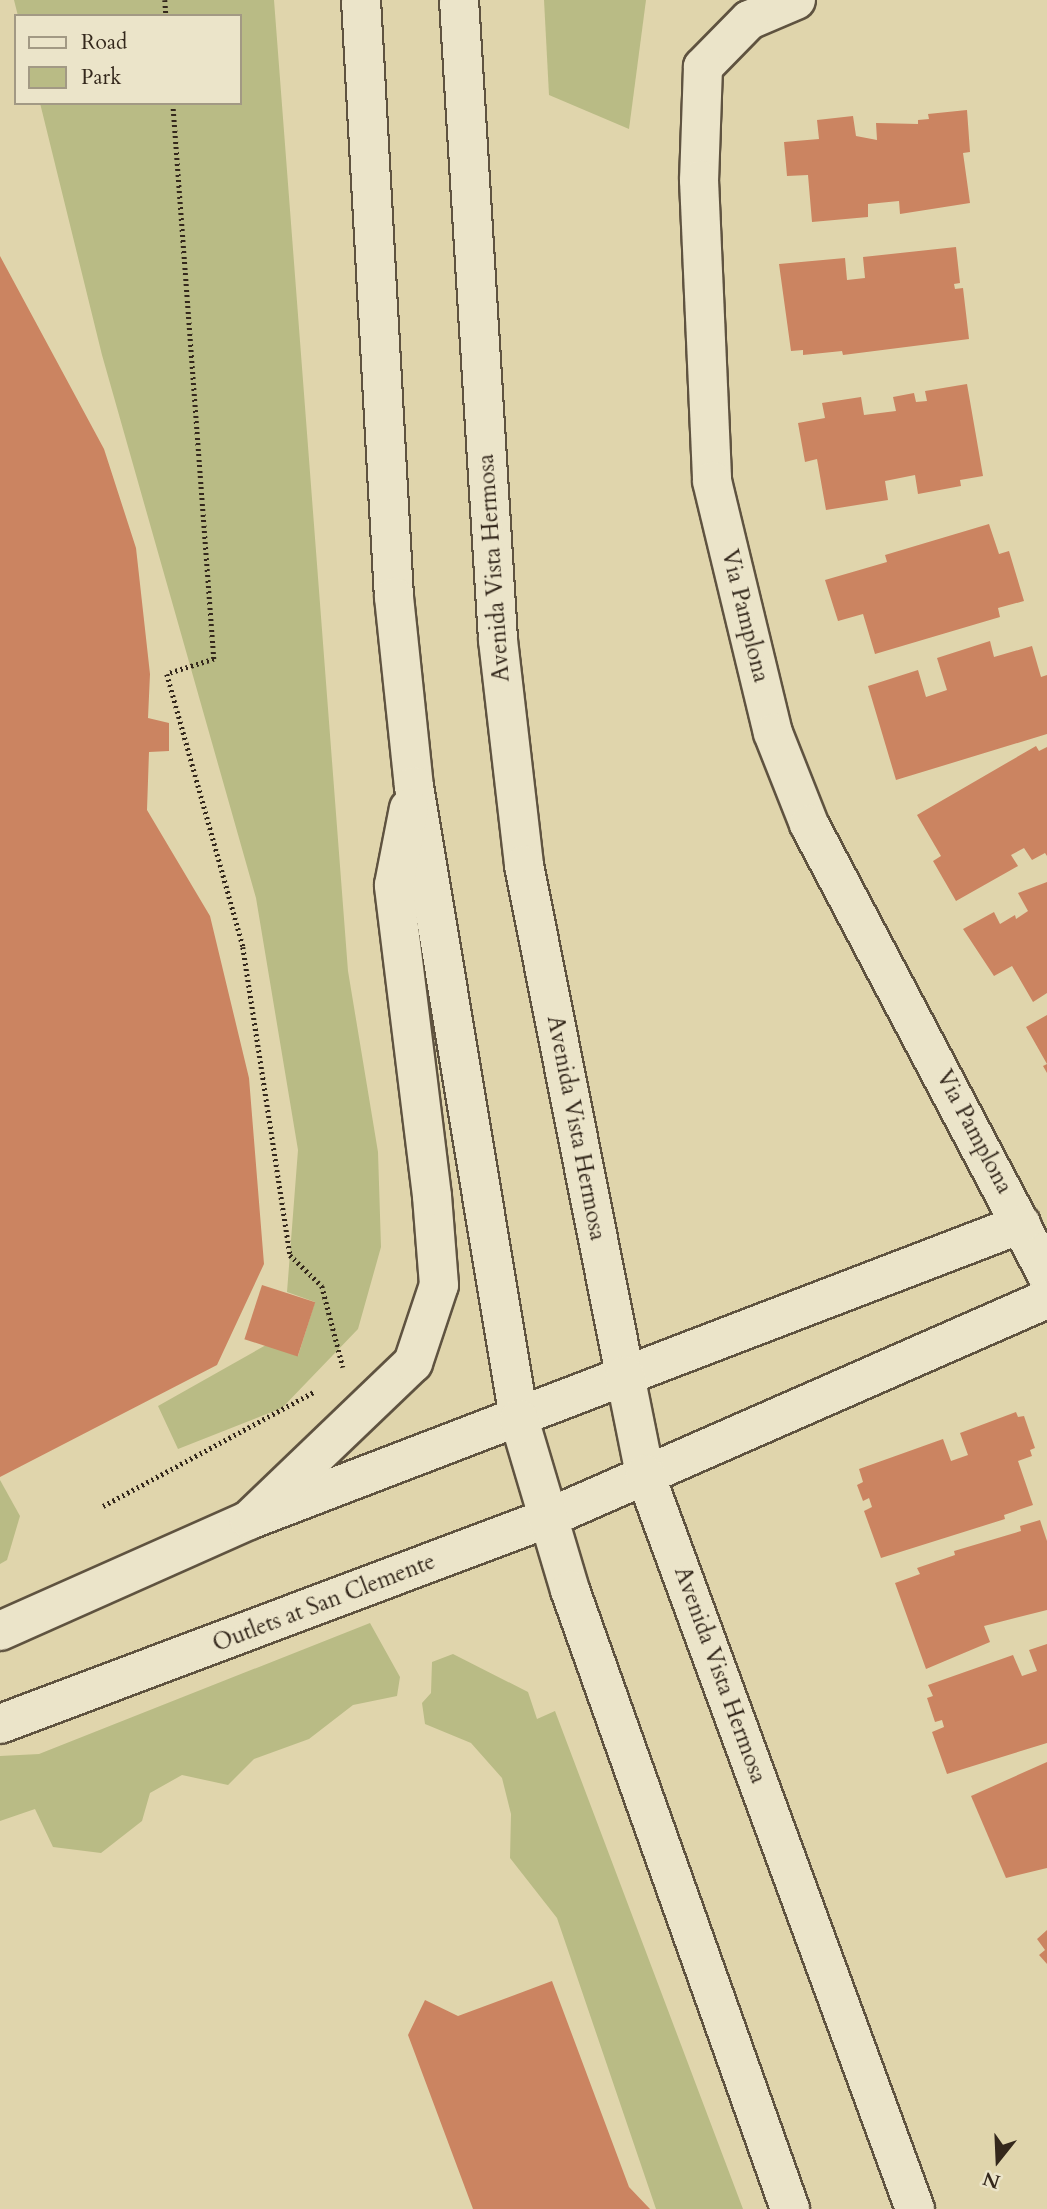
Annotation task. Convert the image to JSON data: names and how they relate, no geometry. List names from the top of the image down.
{
  "streets": {
    "main road": ["Avenida Vista Hermosa", "Via Pamplona", "Outlets at San Clemente"]
  },
  "crossings": [
    ["Avenida Vista Hermosa", "Via Pamplona"],
    ["Avenida Vista Hermosa", "Outlets at San Clemente"]
  ],
  "legend": ["Road", "Park"],
  "north": "bottom"
}
